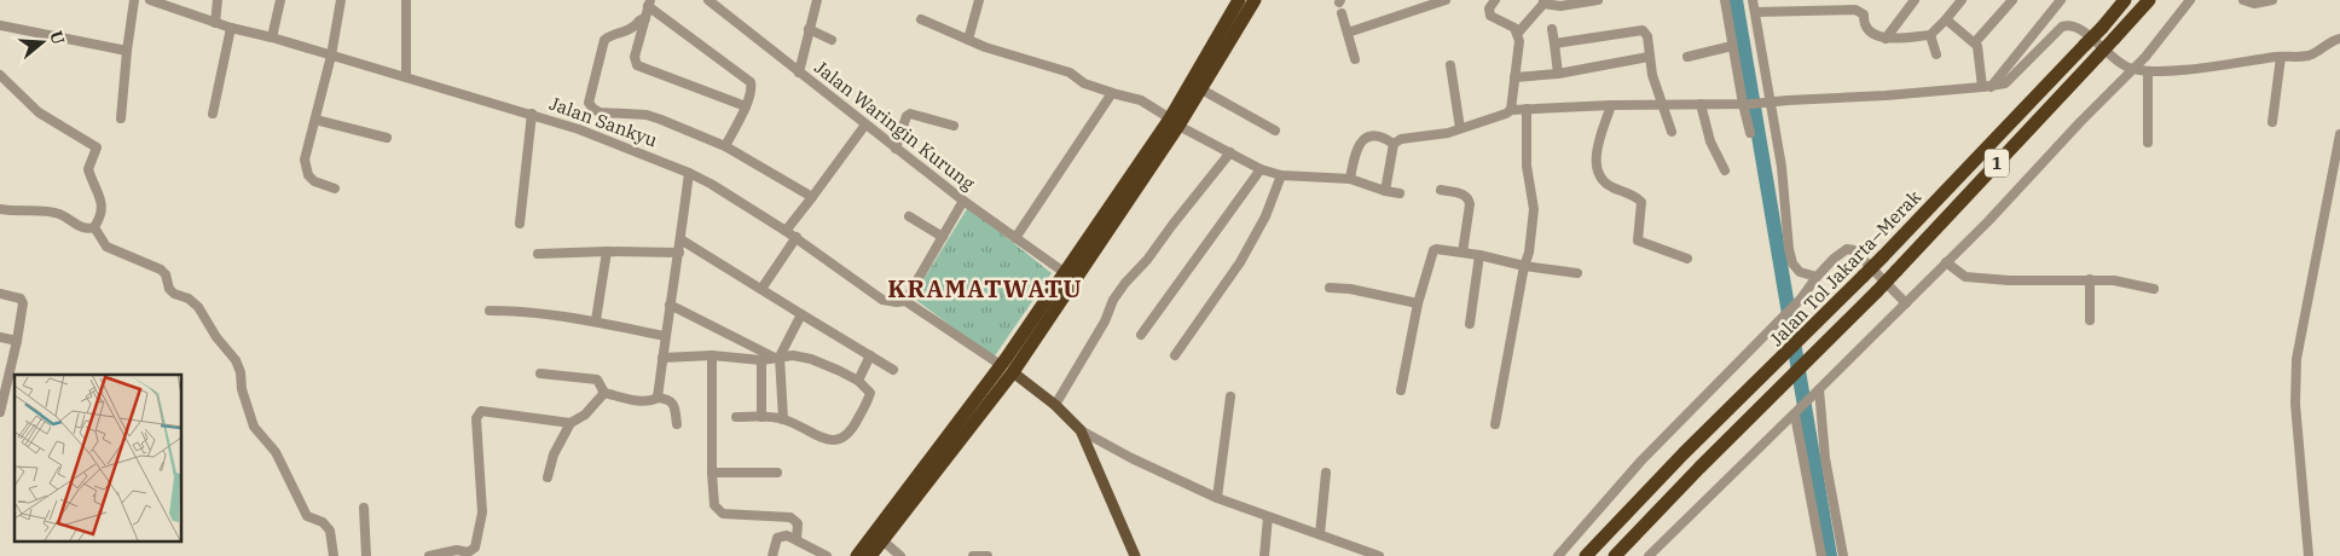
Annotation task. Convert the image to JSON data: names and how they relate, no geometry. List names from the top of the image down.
{
  "streets": {
    "highway": ["1", "Jalan Tol Jakarta–Merak"],
    "street": ["Jalan Sankyu", "Jalan Waringin Kurung"]
  },
  "districts": ["KRAMATWATU"],
  "north": "right"
}
